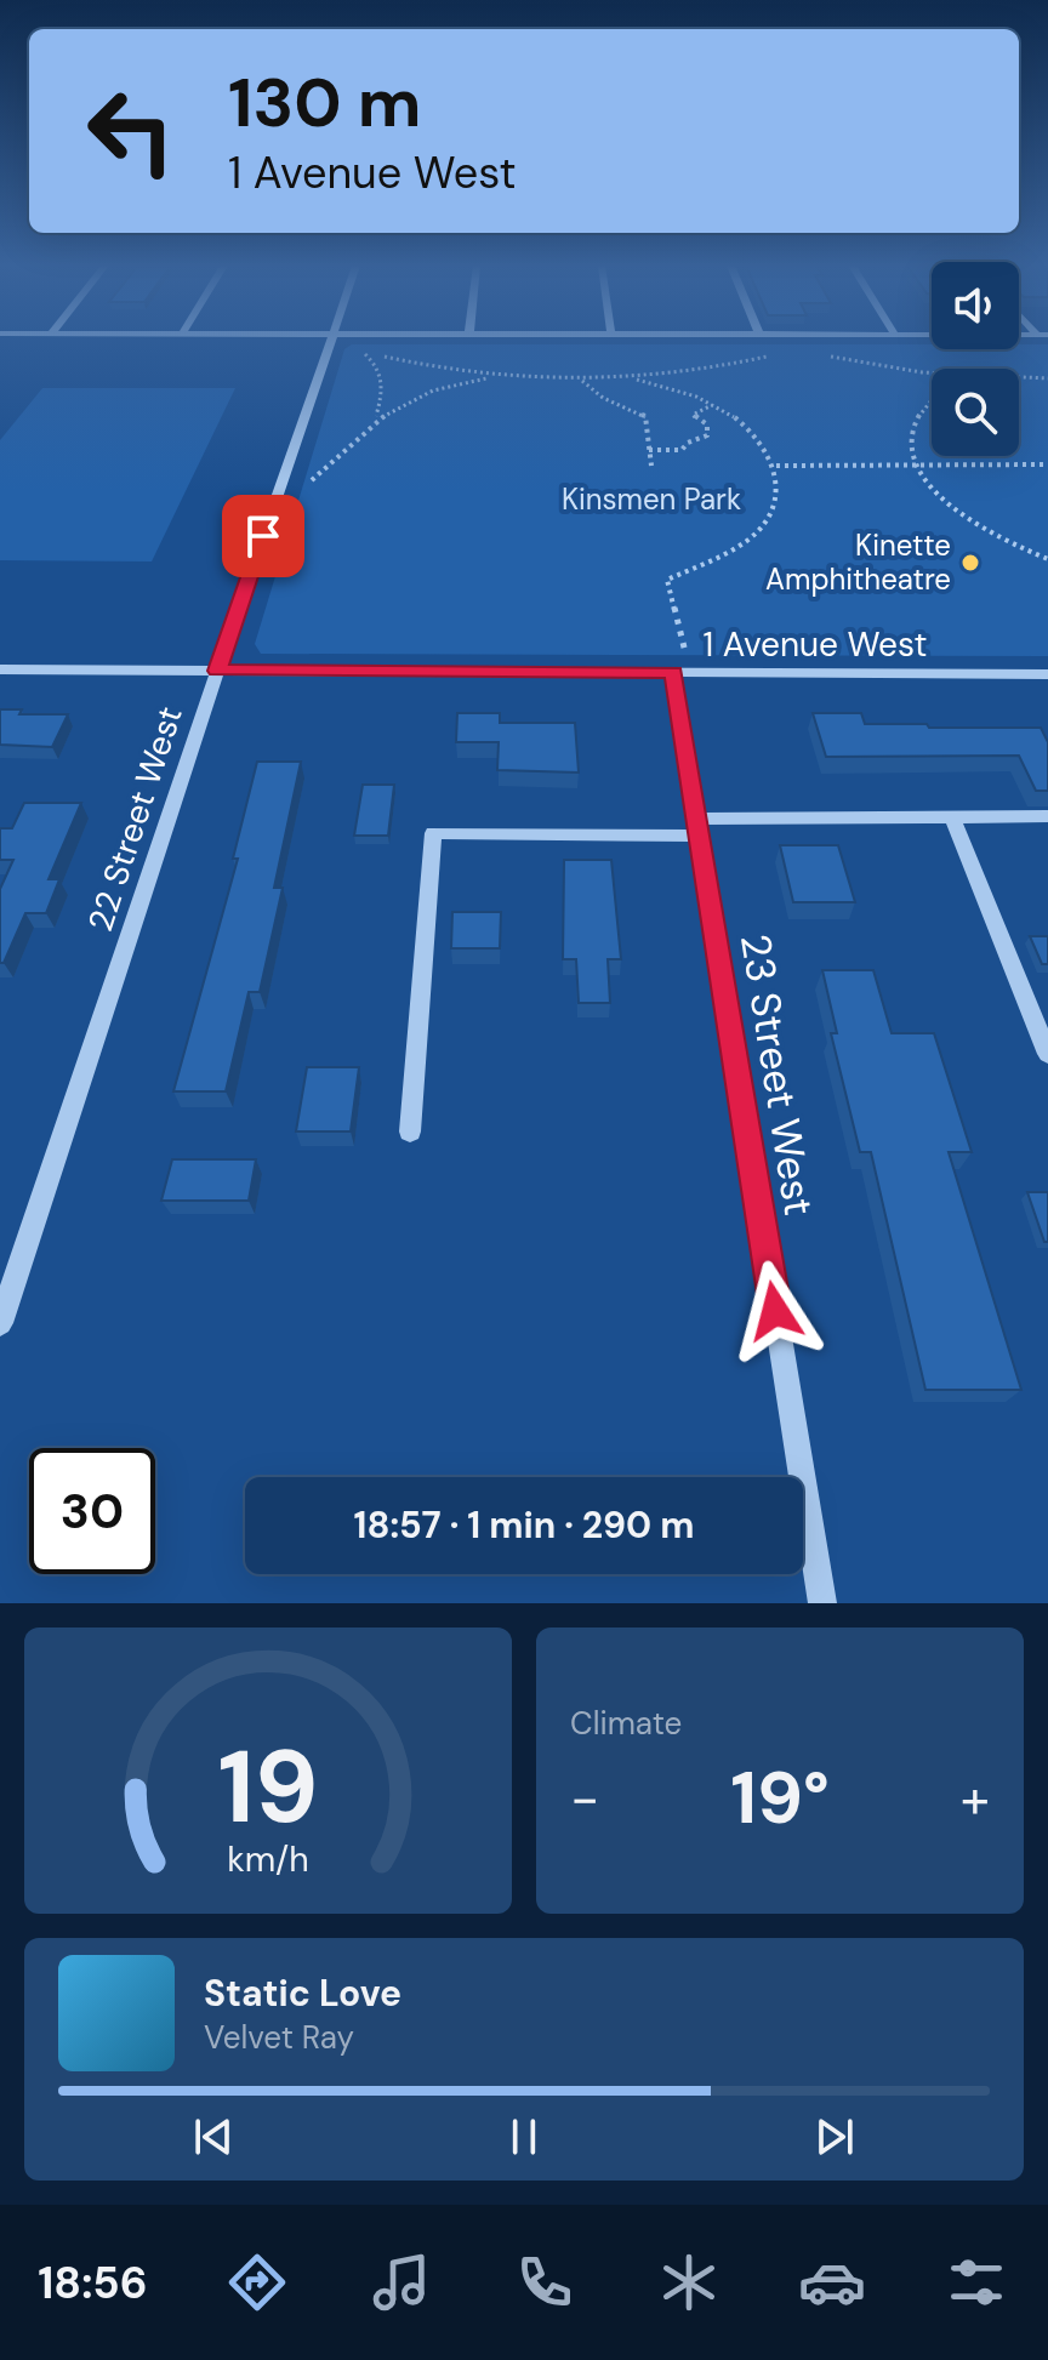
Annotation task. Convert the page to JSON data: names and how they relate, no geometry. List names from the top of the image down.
{
  "streets": {
    "street": ["1 Avenue West", "22 Street West", "23 Street West"]
  },
  "crossings": [
    ["1 Avenue West", "22 Street West"],
    ["1 Avenue West", "23 Street West"]
  ],
  "parks": ["Kinsmen Park"],
  "places": ["Kinette Amphitheatre"],
  "page": {
    "turn": ["130 m", "1 Avenue West"],
    "limit": "30",
    "trip": "18:57 · 1 min · 290 m",
    "tile": "Climate",
    "heat": ["−", "19°", "+"],
    "song": ["Static Love", "Velvet Ray"],
    "tabs": "18:56",
    "gauge": ["19", "km/h"]
  }
}
